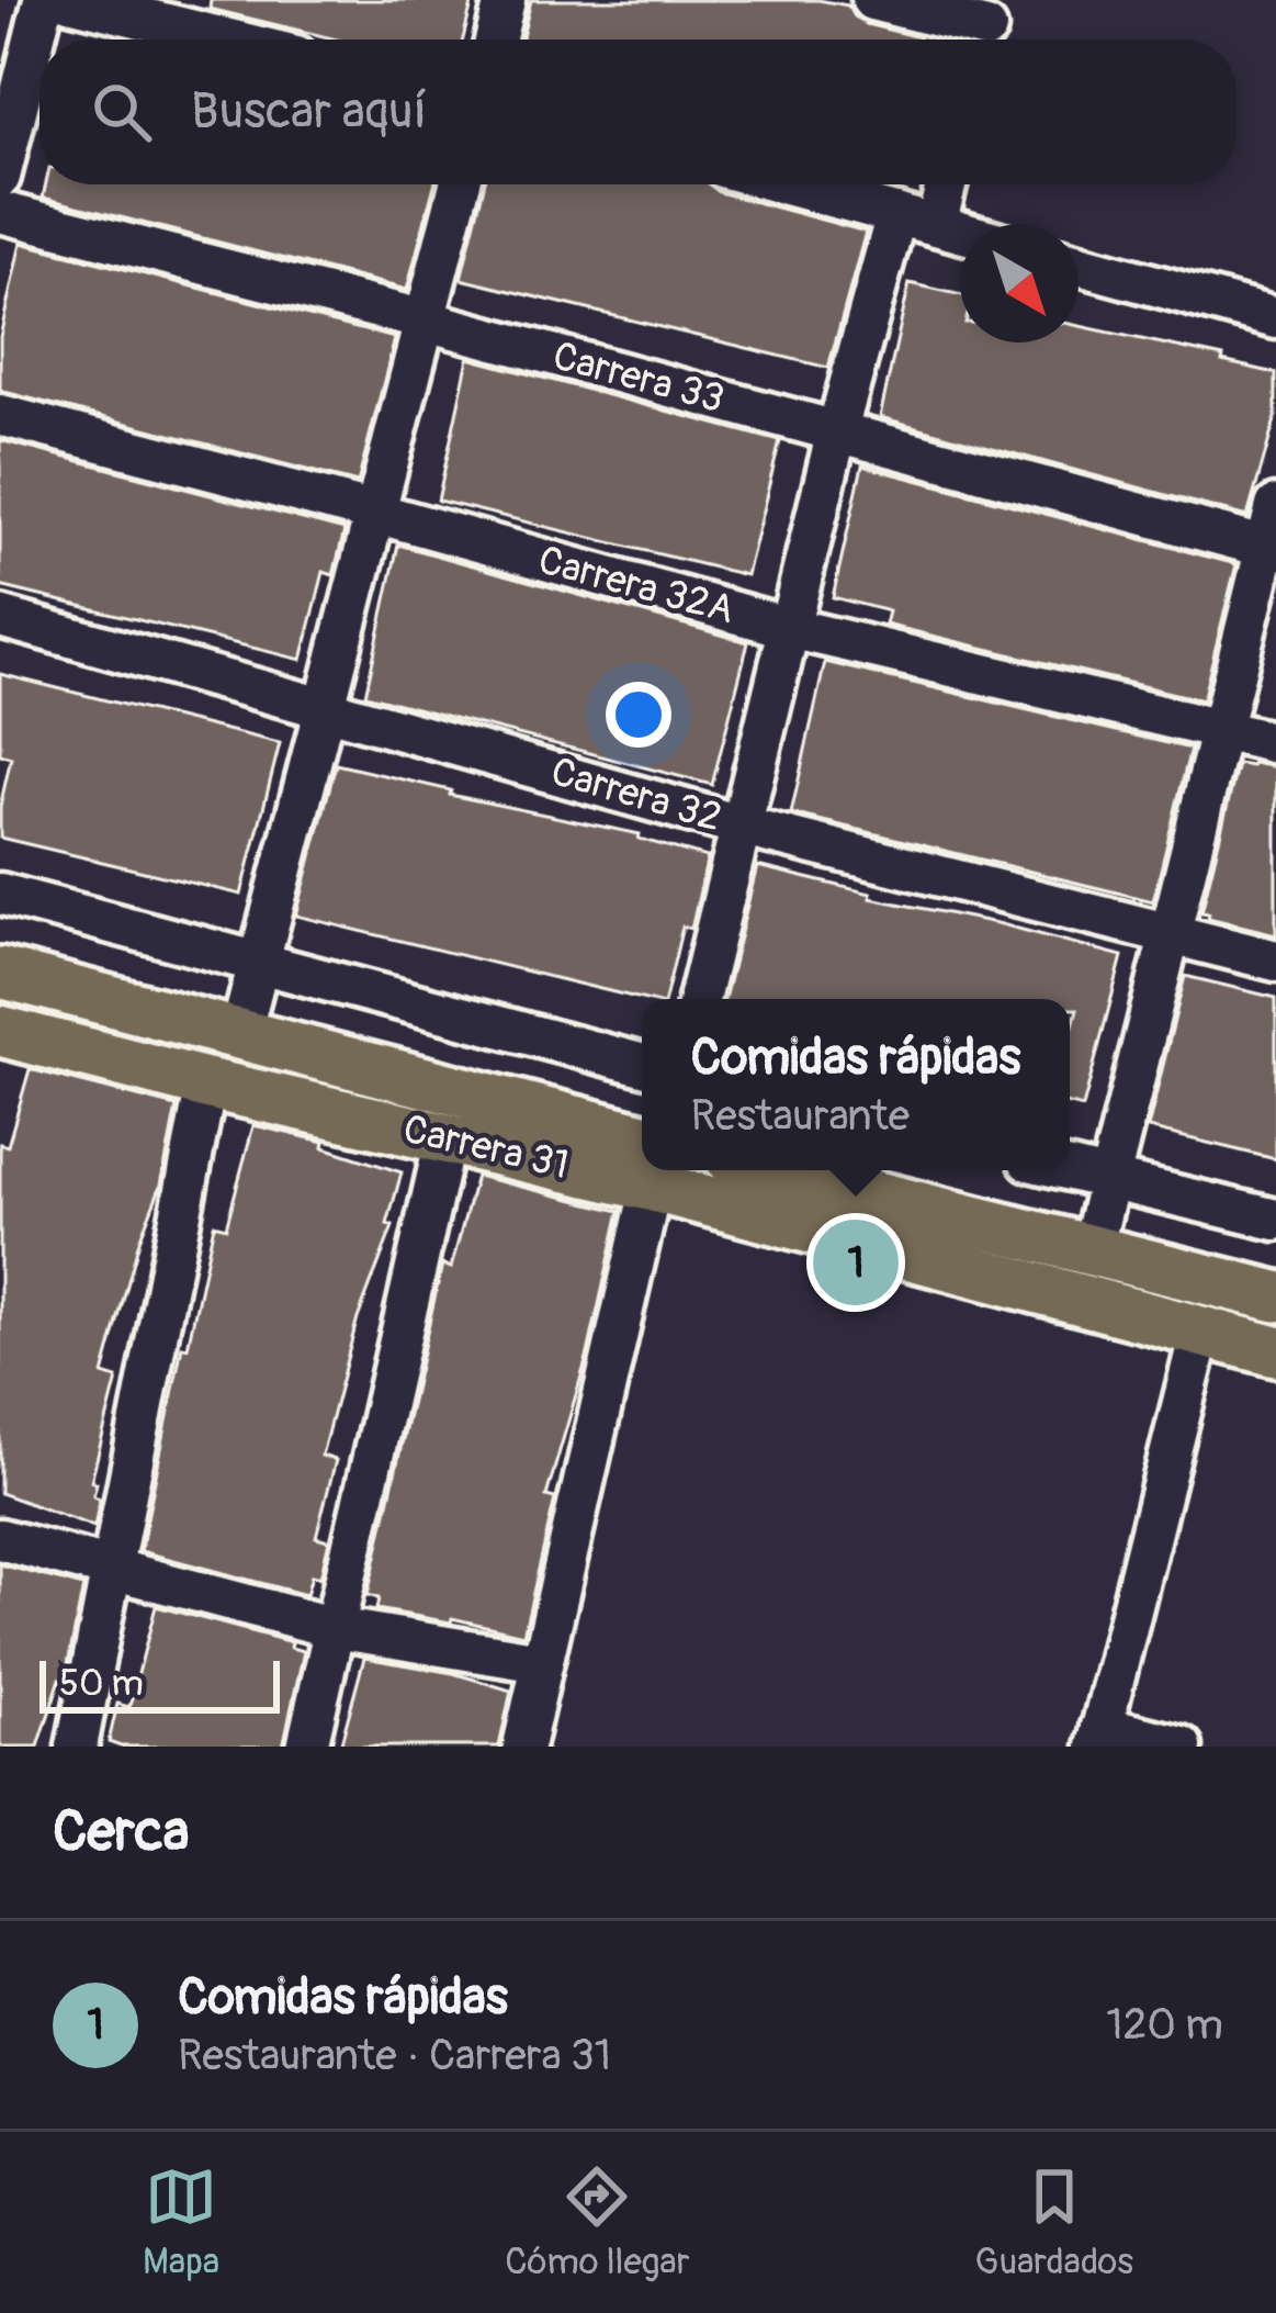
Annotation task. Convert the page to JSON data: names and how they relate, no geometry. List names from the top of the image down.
{
  "streets": {
    "main road": ["Carrera 31"],
    "street": ["Carrera 33", "Carrera 32A", "Carrera 32"]
  },
  "scale_bar": "50 m",
  "north": "bottom right",
  "page": {
    "search": "Buscar aquí",
    "popup": ["Comidas rápidas", "Restaurante"],
    "pins": "1",
    "scale": "50 m",
    "heading": "Cerca",
    "list": [
      {
        "mark": "1",
        "name": "Comidas rápidas",
        "note": "Restaurante · Carrera 31",
        "value": "120 m"
      }
    ],
    "nav": ["Mapa", "Cómo llegar", "Guardados"]
  }
}
